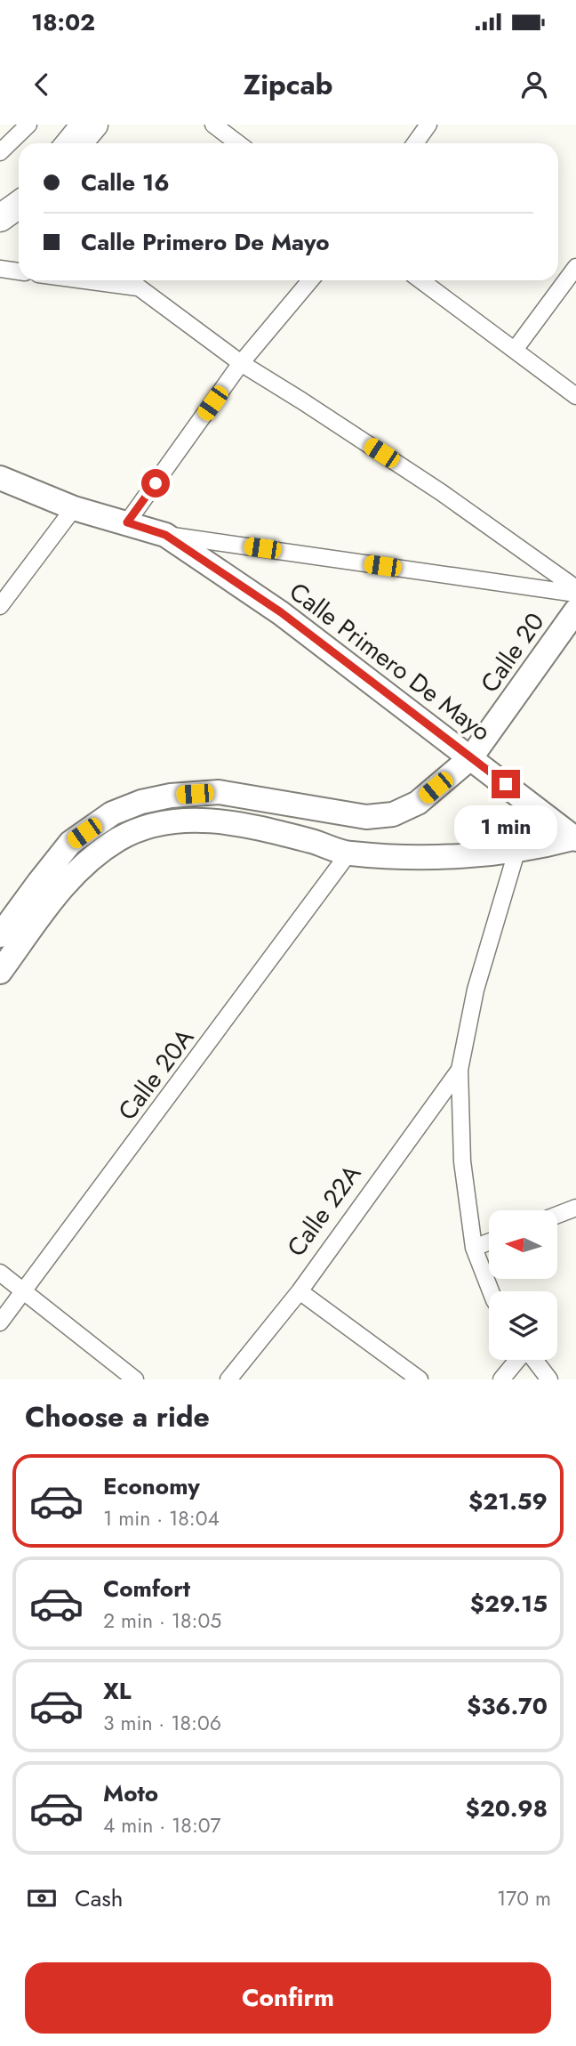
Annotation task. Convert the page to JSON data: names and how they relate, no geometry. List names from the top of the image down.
{
  "streets": {
    "main road": ["Calle 20", "Calle Primero De Mayo"],
    "street": ["Calle 20A", "Calle 22A"]
  },
  "crossings": [
    ["Calle 20", "Calle Primero De Mayo"]
  ],
  "north": "left",
  "page": {
    "status": "18:02",
    "header": "Zipcab",
    "banner": ["Calle 16", "Calle Primero De Mayo"],
    "bubble": "1 min",
    "heading": "Choose a ride",
    "list": [
      {
        "name": "Economy",
        "note": "1 min · 18:04",
        "value": "$21.59"
      },
      {
        "name": "Comfort",
        "note": "2 min · 18:05",
        "value": "$29.15"
      },
      {
        "name": "XL",
        "note": "3 min · 18:06",
        "value": "$36.70"
      },
      {
        "name": "Moto",
        "note": "4 min · 18:07",
        "value": "$20.98"
      }
    ],
    "pay": ["Cash", "170 m"],
    "buttons": "Confirm"
  }
}
